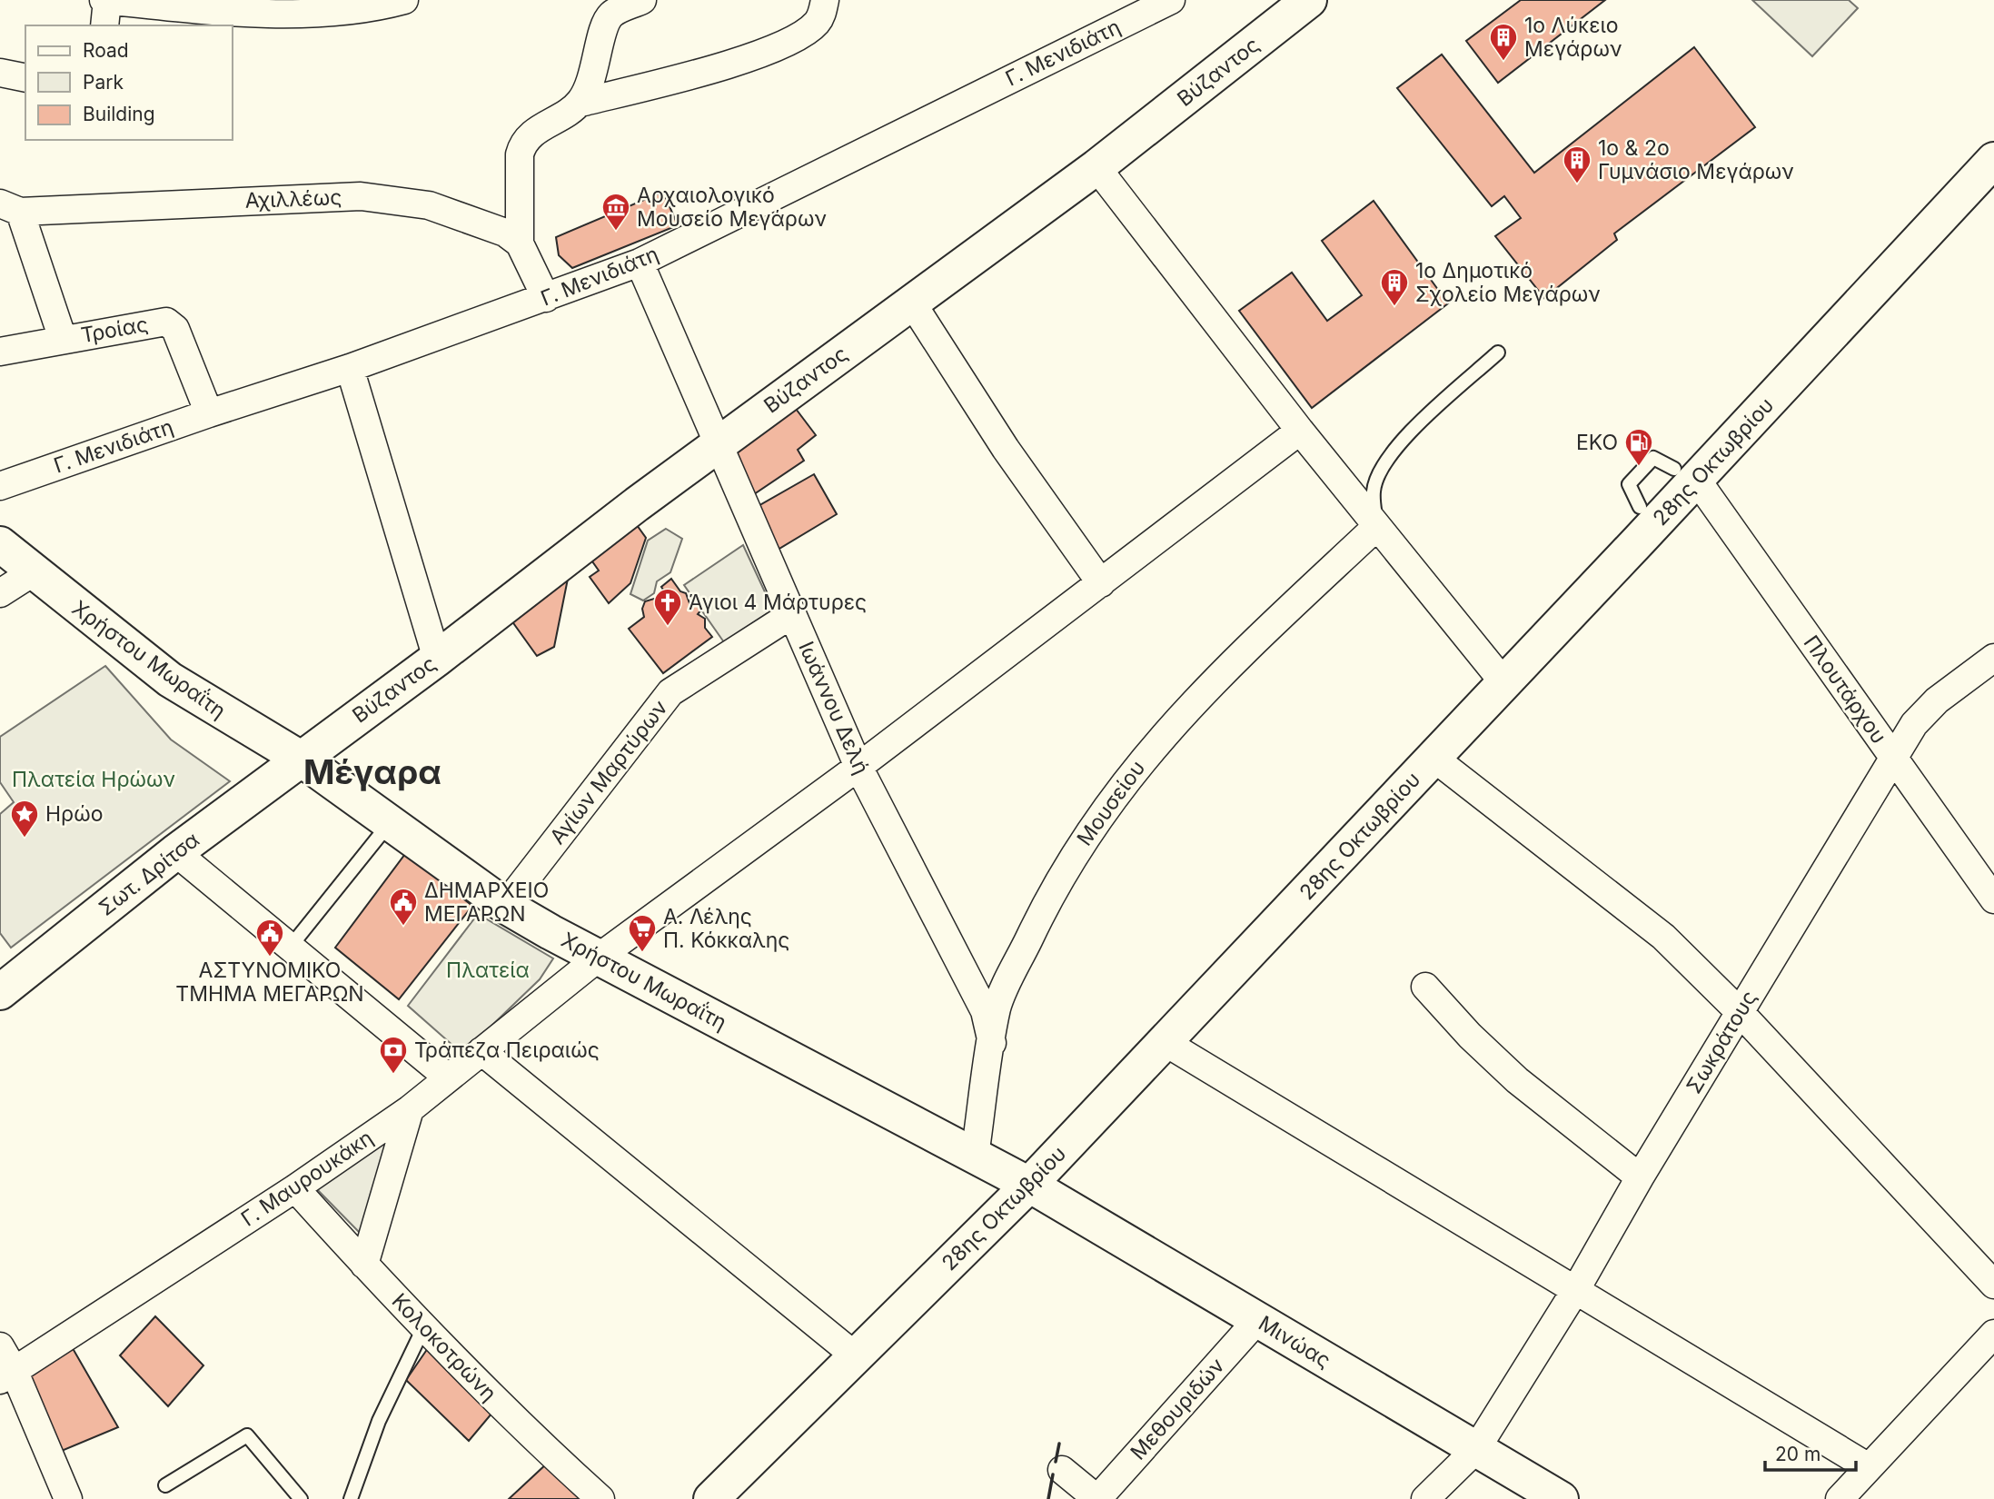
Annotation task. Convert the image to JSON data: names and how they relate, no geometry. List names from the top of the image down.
{
  "streets": {
    "street": [
      "Γ. Μενιδιάτη",
      "Βύζαντος",
      "Αχιλλέως",
      "Τροίας",
      "28ης Οκτωβρίου",
      "Χρήστου Μωραΐτη",
      "Πλουτάρχου",
      "Ιωάννου Δελή",
      "Αγίων Μαρτύρων",
      "Μουσείου",
      "Σωτ. Δρίτσα",
      "Σωκράτους",
      "Γ. Μαυρουκάκη",
      "Μινώας",
      "Κολοκοτρώνη",
      "Μεθουριδών"
    ]
  },
  "crossings": [
    ["Γ. Μενιδιάτη", "Τροίας"],
    ["Γ. Μενιδιάτη", "Ιωάννου Δελή"],
    ["Βύζαντος", "Χρήστου Μωραΐτη"],
    ["Βύζαντος", "Ιωάννου Δελή"],
    ["Βύζαντος", "Σωτ. Δρίτσα"],
    ["28ης Οκτωβρίου", "Χρήστου Μωραΐτη"],
    ["28ης Οκτωβρίου", "Πλουτάρχου"],
    ["28ης Οκτωβρίου", "Μινώας"],
    ["Χρήστου Μωραΐτη", "Αγίων Μαρτύρων"],
    ["Χρήστου Μωραΐτη", "Μουσείου"],
    ["Χρήστου Μωραΐτη", "Σωτ. Δρίτσα"],
    ["Χρήστου Μωραΐτη", "Γ. Μαυρουκάκη"],
    ["Χρήστου Μωραΐτη", "Μινώας"],
    ["Πλουτάρχου", "Σωκράτους"],
    ["Ιωάννου Δελή", "Αγίων Μαρτύρων"],
    ["Ιωάννου Δελή", "Μουσείου"],
    ["Ιωάννου Δελή", "Γ. Μαυρουκάκη"],
    ["Σωκράτους", "Μινώας"],
    ["Γ. Μαυρουκάκη", "Κολοκοτρώνη"],
    ["Μινώας", "Μεθουριδών"]
  ],
  "districts": ["Μέγαρα"],
  "parks": ["Πλατεία Ηρώων", "Πλατεία"],
  "places": {
    "building": ["1ο Λύκειο Μεγάρων", "1ο & 2ο Γυμνάσιο Μεγάρων", "1ο Δημοτικό Σχολείο Μεγάρων"],
    "museum": ["Αρχαιολογικό Μουσείο Μεγάρων"],
    "fuel station": ["EKO"],
    "church": ["Άγιοι 4 Μάρτυρες"],
    "place": ["Ηρώο"],
    "public building": ["ΔΗΜΑΡΧΕΙΟ ΜΕΓΑΡΩΝ", "ΑΣΤΥΝΟΜΙΚΟ ΤΜΗΜΑ ΜΕΓΑΡΩΝ"],
    "supermarket": ["Α. Λέλης Π. Κόκκαλης"],
    "bank": ["Τράπεζα Πειραιώς"]
  },
  "legend": ["Road", "Park", "Building"],
  "scale_bar": "20 m"
}
